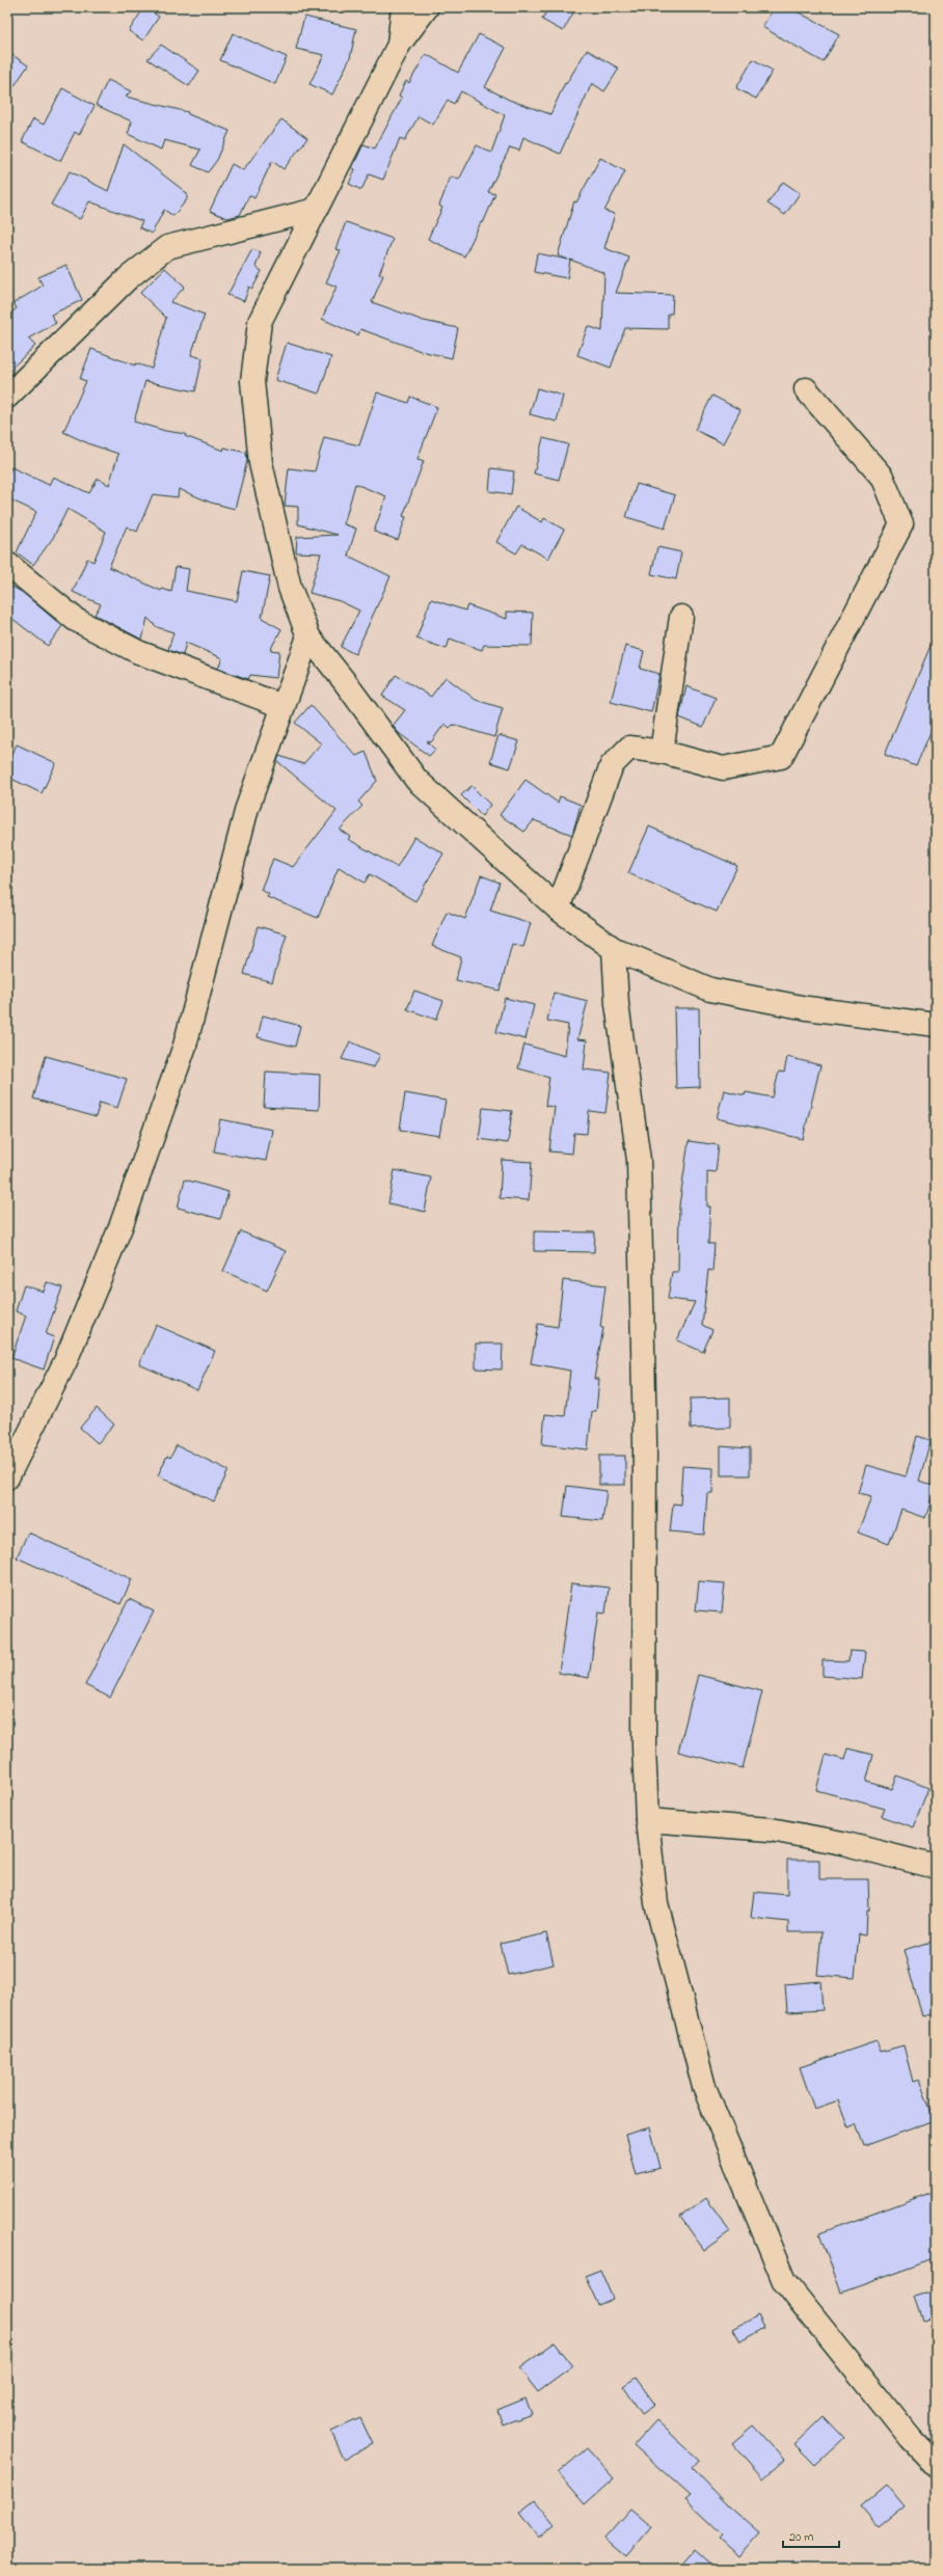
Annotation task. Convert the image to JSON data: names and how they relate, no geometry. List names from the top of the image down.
{
  "scale_bar": "20 m"
}
